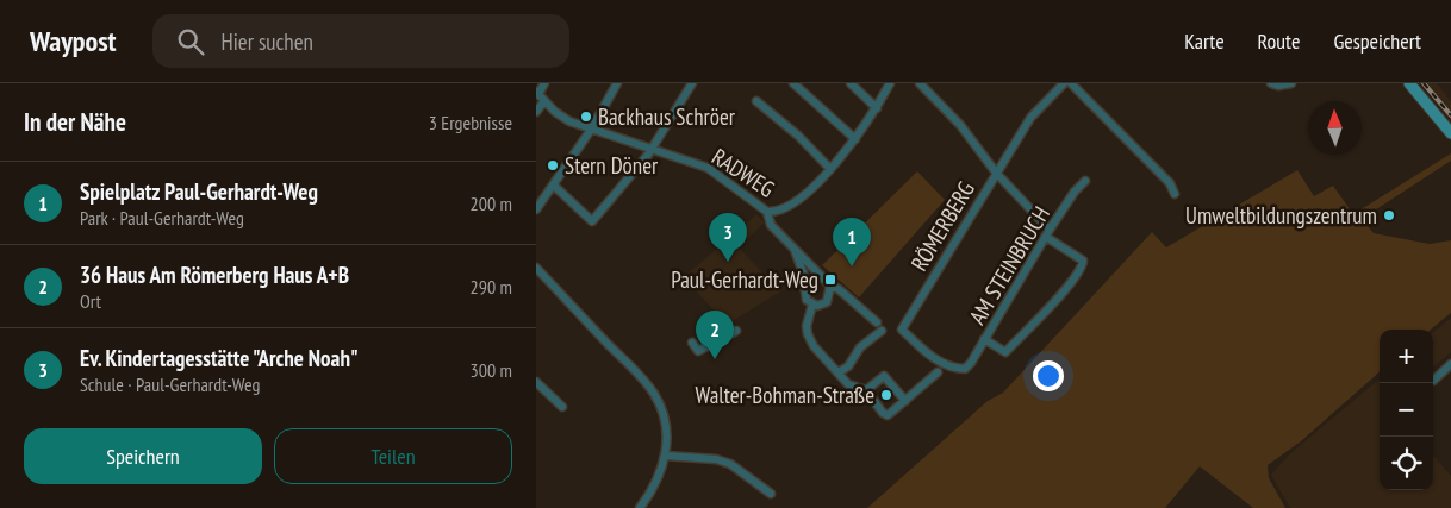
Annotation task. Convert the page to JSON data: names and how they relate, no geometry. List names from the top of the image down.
{
  "streets": {
    "street": ["RADWEG", "RÖMERBERG", "AM STEINBRUCH"]
  },
  "crossings": [
    ["RÖMERBERG", "AM STEINBRUCH"]
  ],
  "places": {
    "other": [
      "Backhaus Schröer",
      "Stern Döner",
      "Umweltbildungszentrum",
      "Walter-Bohman-Straße"
    ],
    "transit": ["Paul-Gerhardt-Weg"]
  },
  "north": "top",
  "page": {
    "header": "Waypost",
    "search": "Hier suchen",
    "nav": ["Karte", "Route", "Gespeichert"],
    "heading": ["In der Nähe", "3 Ergebnisse"],
    "list": [
      {
        "mark": "1",
        "name": "Spielplatz Paul-Gerhardt-Weg",
        "note": "Park · Paul-Gerhardt-Weg",
        "value": "200 m"
      },
      {
        "mark": "2",
        "name": "36 Haus Am Römerberg Haus A+B",
        "note": "Ort",
        "value": "290 m"
      },
      {
        "mark": "3",
        "name": "Ev. Kindertagesstätte \"Arche Noah\"",
        "note": "Schule · Paul-Gerhardt-Weg",
        "value": "300 m"
      }
    ],
    "pins": ["3", "1", "2"],
    "map_buttons": ["+", "−"],
    "buttons": ["Speichern", "Teilen"]
  }
}
